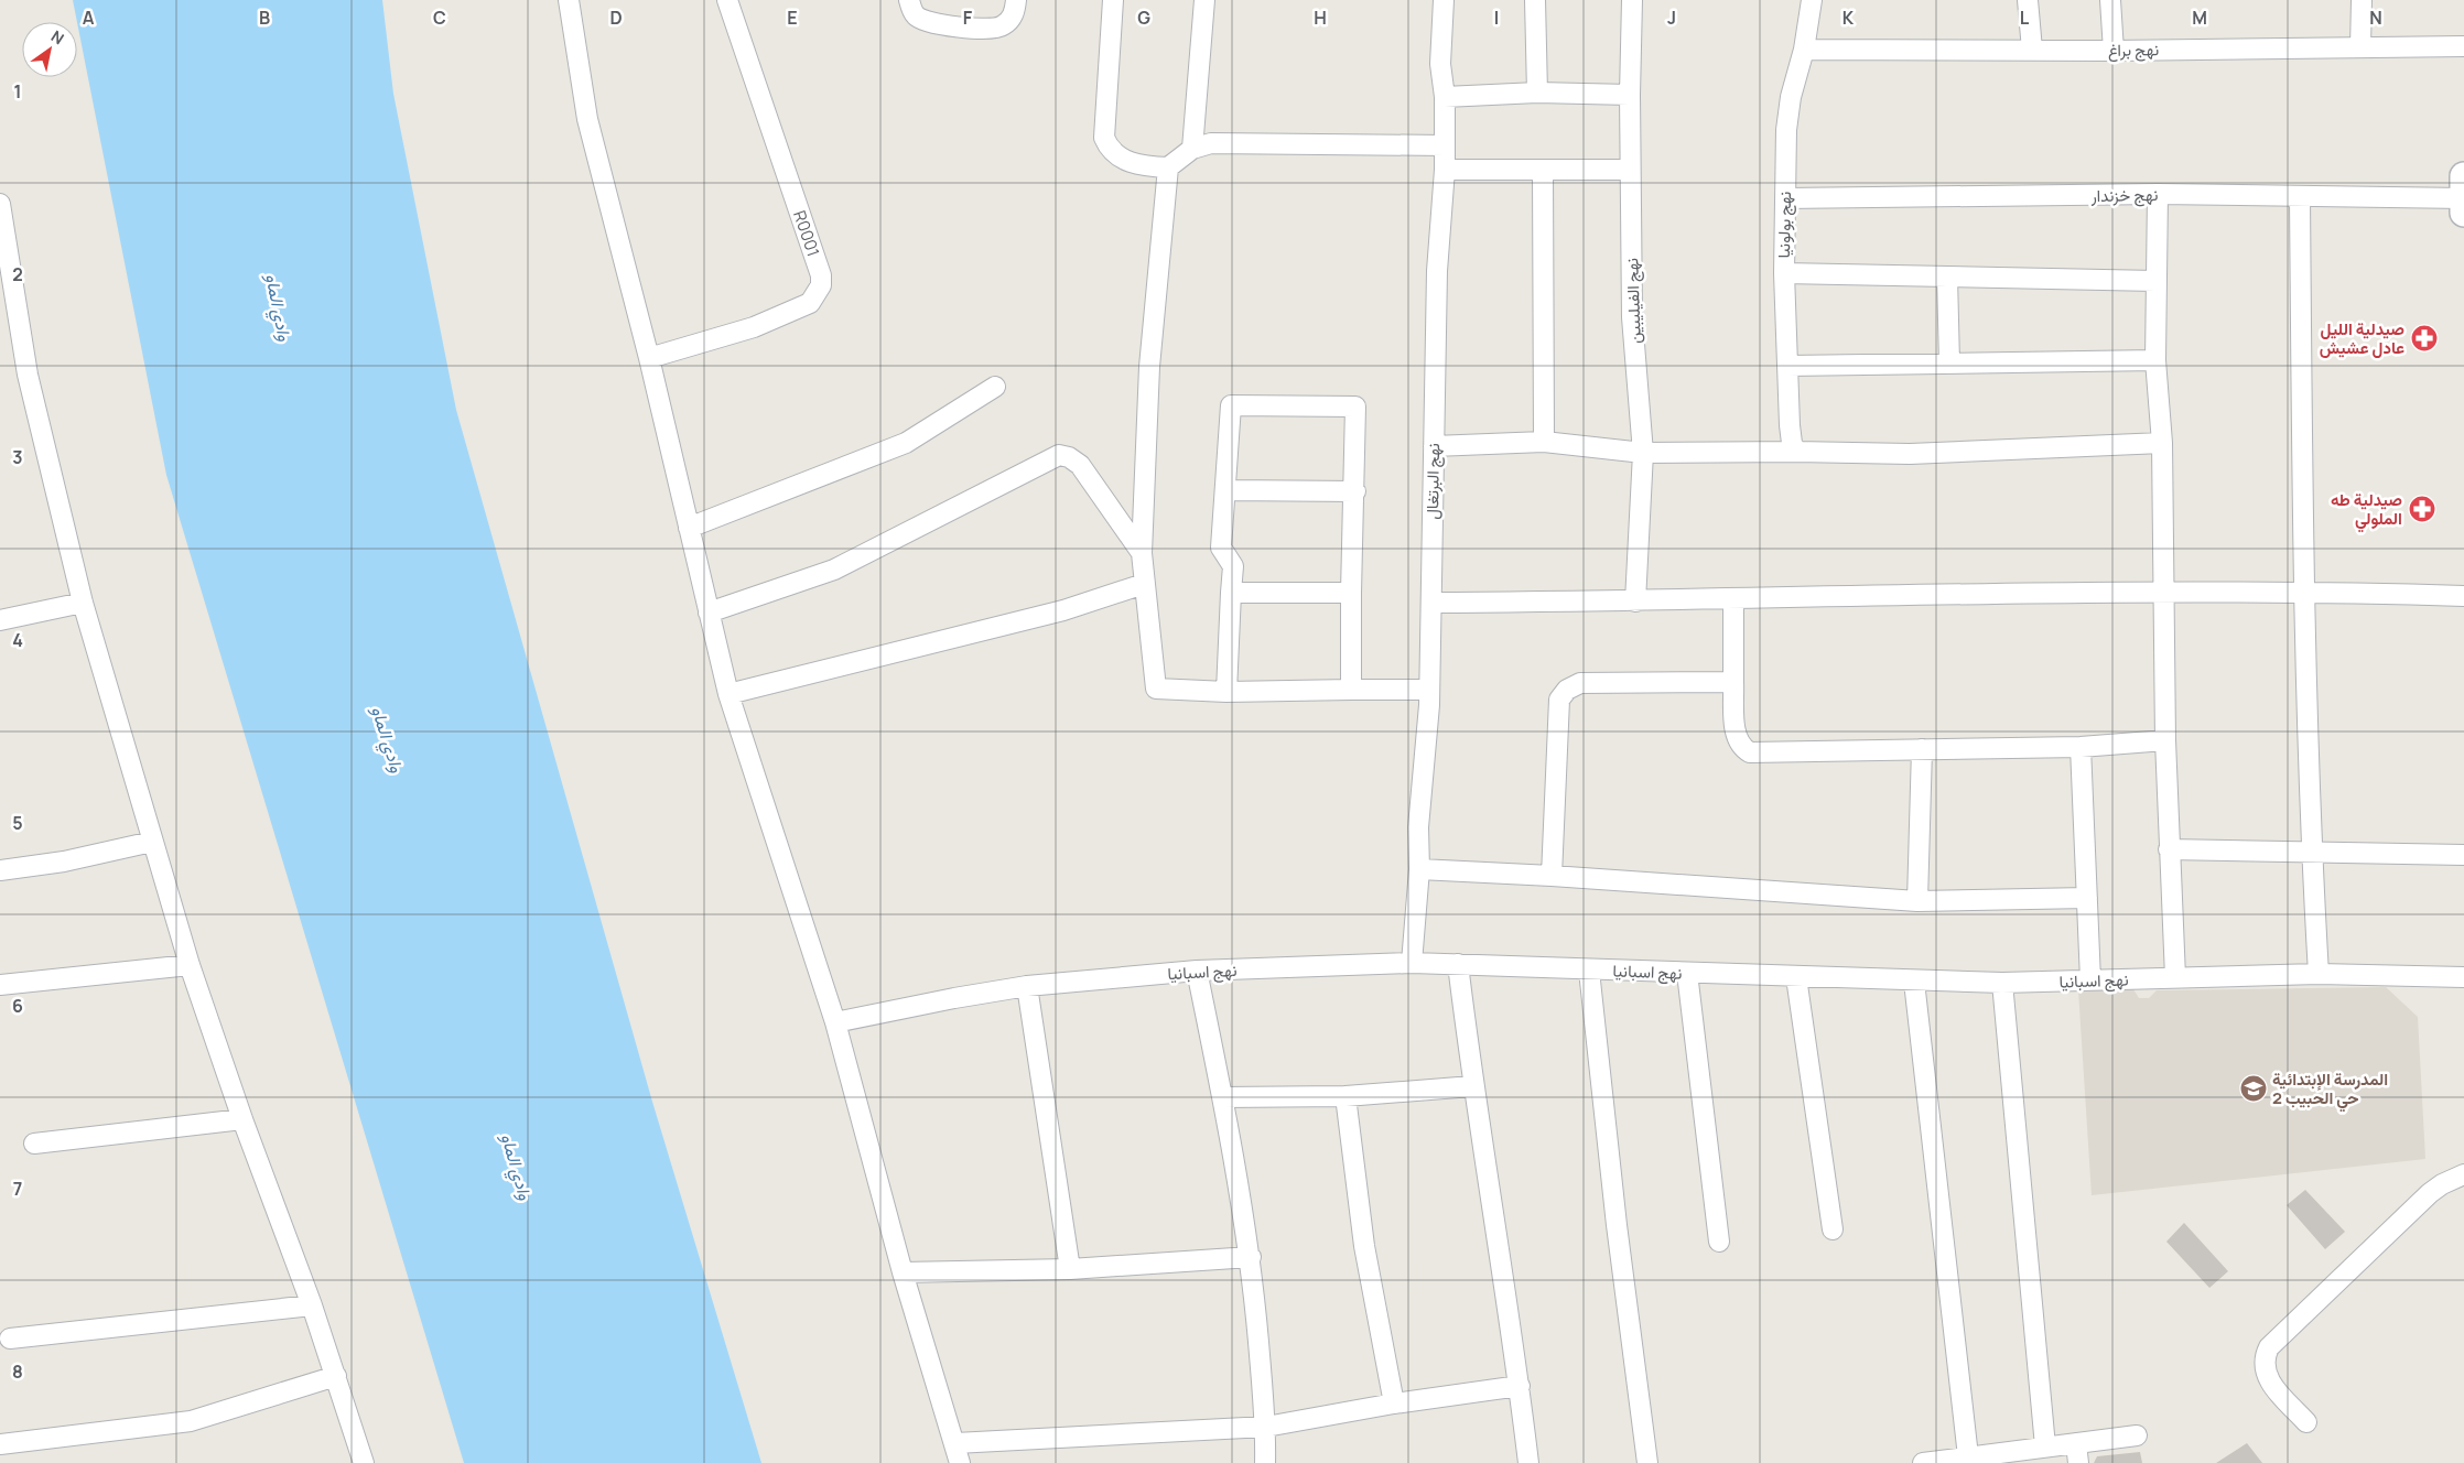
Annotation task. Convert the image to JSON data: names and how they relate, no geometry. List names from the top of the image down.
{
  "streets": {
    "street": [
      "نهج براغ",
      "نهج خزندار",
      "نهج بولونيا",
      "R0001",
      "نهج الفيليبين",
      "نهج البرتغال",
      "نهج اسبانيا"
    ]
  },
  "crossings": [
    ["نهج براغ", "نهج بولونيا"],
    ["نهج خزندار", "نهج بولونيا"],
    ["نهج البرتغال", "نهج اسبانيا"]
  ],
  "water": ["وادي الماو"],
  "places": {
    "pharmacy": ["صيدلية الليل عادل عشيش", "صيدلية طه الملولي"],
    "school or university": ["المدرسة الإبتدائية حي الحبيب 2"]
  },
  "north": "top right",
  "grid": {
    "columns": [
      "A",
      "B",
      "C",
      "D",
      "E",
      "F",
      "G",
      "H",
      "I",
      "J",
      "K",
      "L",
      "M",
      "N"
    ],
    "rows": [
      "1",
      "2",
      "3",
      "4",
      "5",
      "6",
      "7",
      "8"
    ]
  }
}
